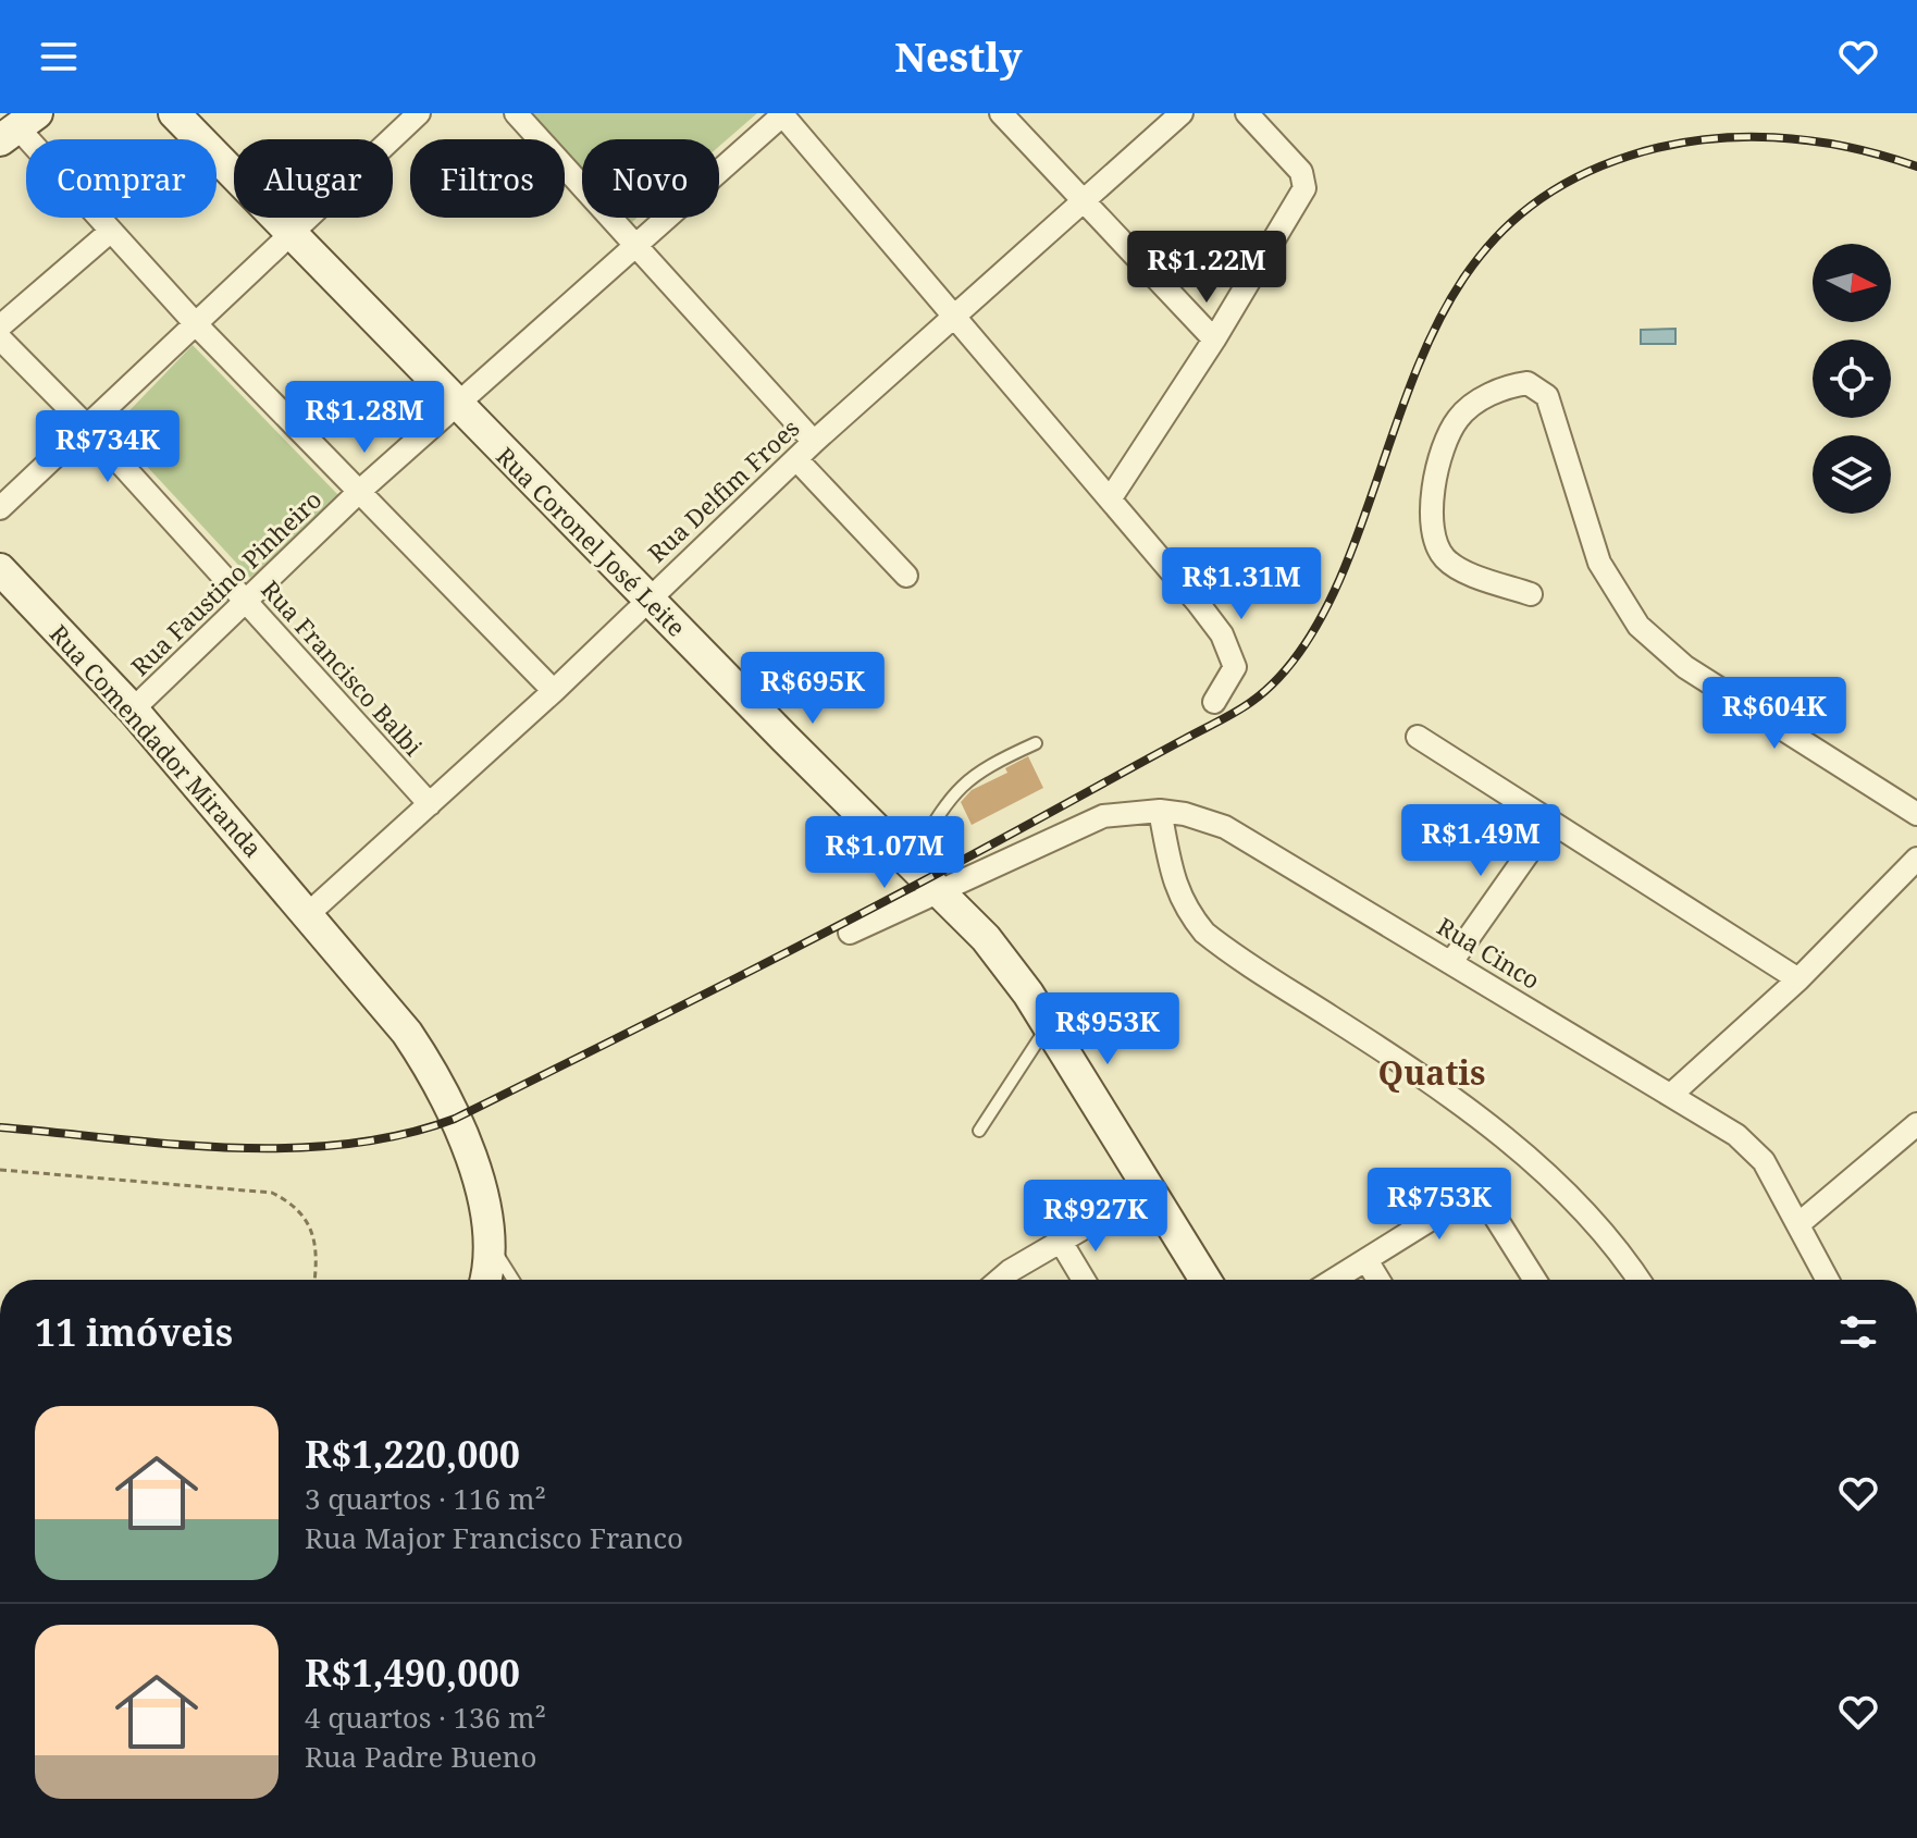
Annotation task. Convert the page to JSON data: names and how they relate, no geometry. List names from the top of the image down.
{
  "streets": {
    "street": [
      "Rua Delfim Froes",
      "Rua Coronel José Leite",
      "Rua Faustino Pinheiro",
      "Rua Francisco Balbi",
      "Rua Comendador Miranda",
      "Rua Cinco"
    ]
  },
  "crossings": [
    ["Rua Delfim Froes", "Rua Coronel José Leite"],
    ["Rua Delfim Froes", "Rua Francisco Balbi"],
    ["Rua Delfim Froes", "Rua Comendador Miranda"],
    ["Rua Coronel José Leite", "Rua Faustino Pinheiro"],
    ["Rua Coronel José Leite", "Rua Cinco"],
    ["Rua Faustino Pinheiro", "Rua Francisco Balbi"],
    ["Rua Faustino Pinheiro", "Rua Comendador Miranda"]
  ],
  "districts": ["Quatis"],
  "north": "right",
  "page": {
    "header": "Nestly",
    "chip": [
      "Comprar",
      "Alugar",
      "Filtros",
      "Novo"
    ],
    "price": [
      "R$1.22M",
      "R$1.28M",
      "R$734K",
      "R$1.31M",
      "R$695K",
      "R$604K",
      "R$1.49M",
      "R$1.07M",
      "R$953K",
      "R$753K",
      "R$927K"
    ],
    "heading": "11 imóveis",
    "list": [
      {
        "name": "R$1,220,000",
        "note": "3 quartos · 116 m² · Rua Major Francisco Franco"
      },
      {
        "name": "R$1,490,000",
        "note": "4 quartos · 136 m² · Rua Padre Bueno"
      }
    ]
  }
}
